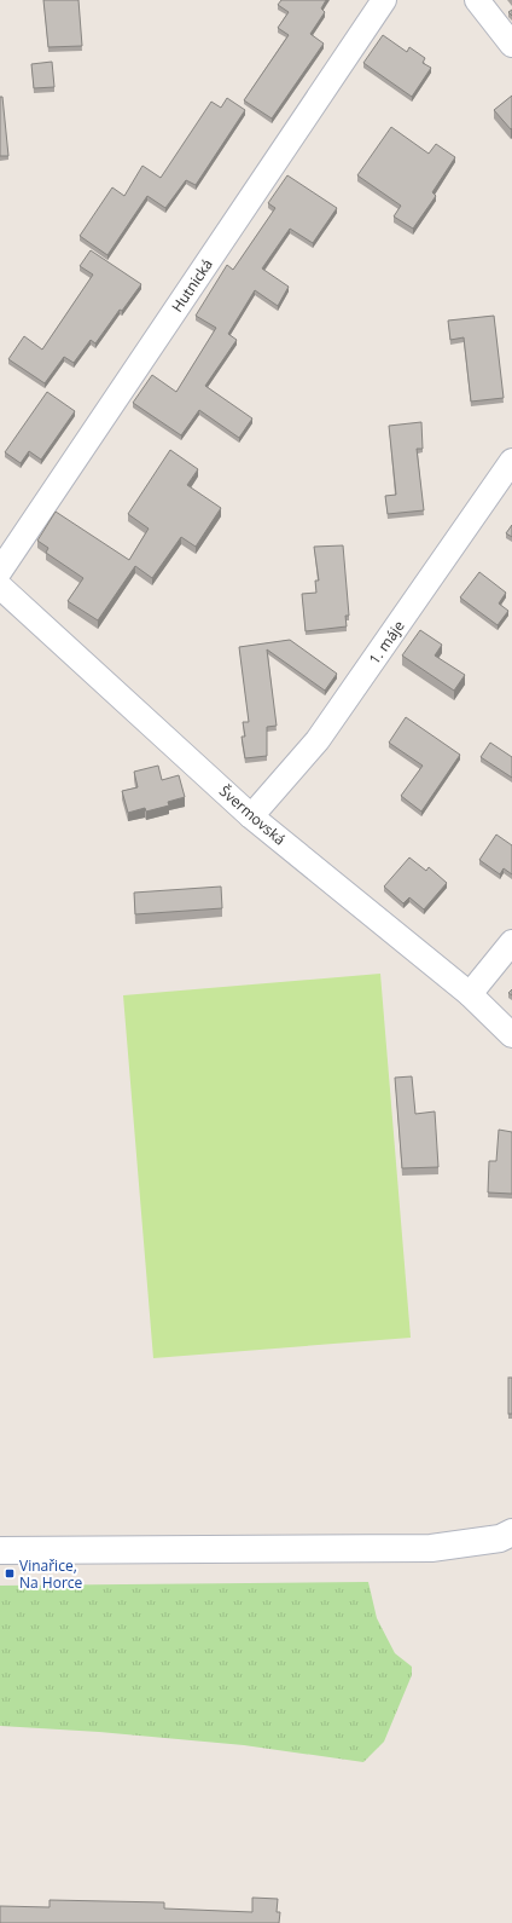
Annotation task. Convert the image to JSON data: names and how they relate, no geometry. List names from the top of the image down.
{
  "streets": {
    "street": ["Hutnická", "1. máje", "Švermovská"]
  },
  "crossings": [
    ["1. máje", "Švermovská"]
  ],
  "places": {
    "transit": ["Vinařice, Na Horce"]
  }
}
